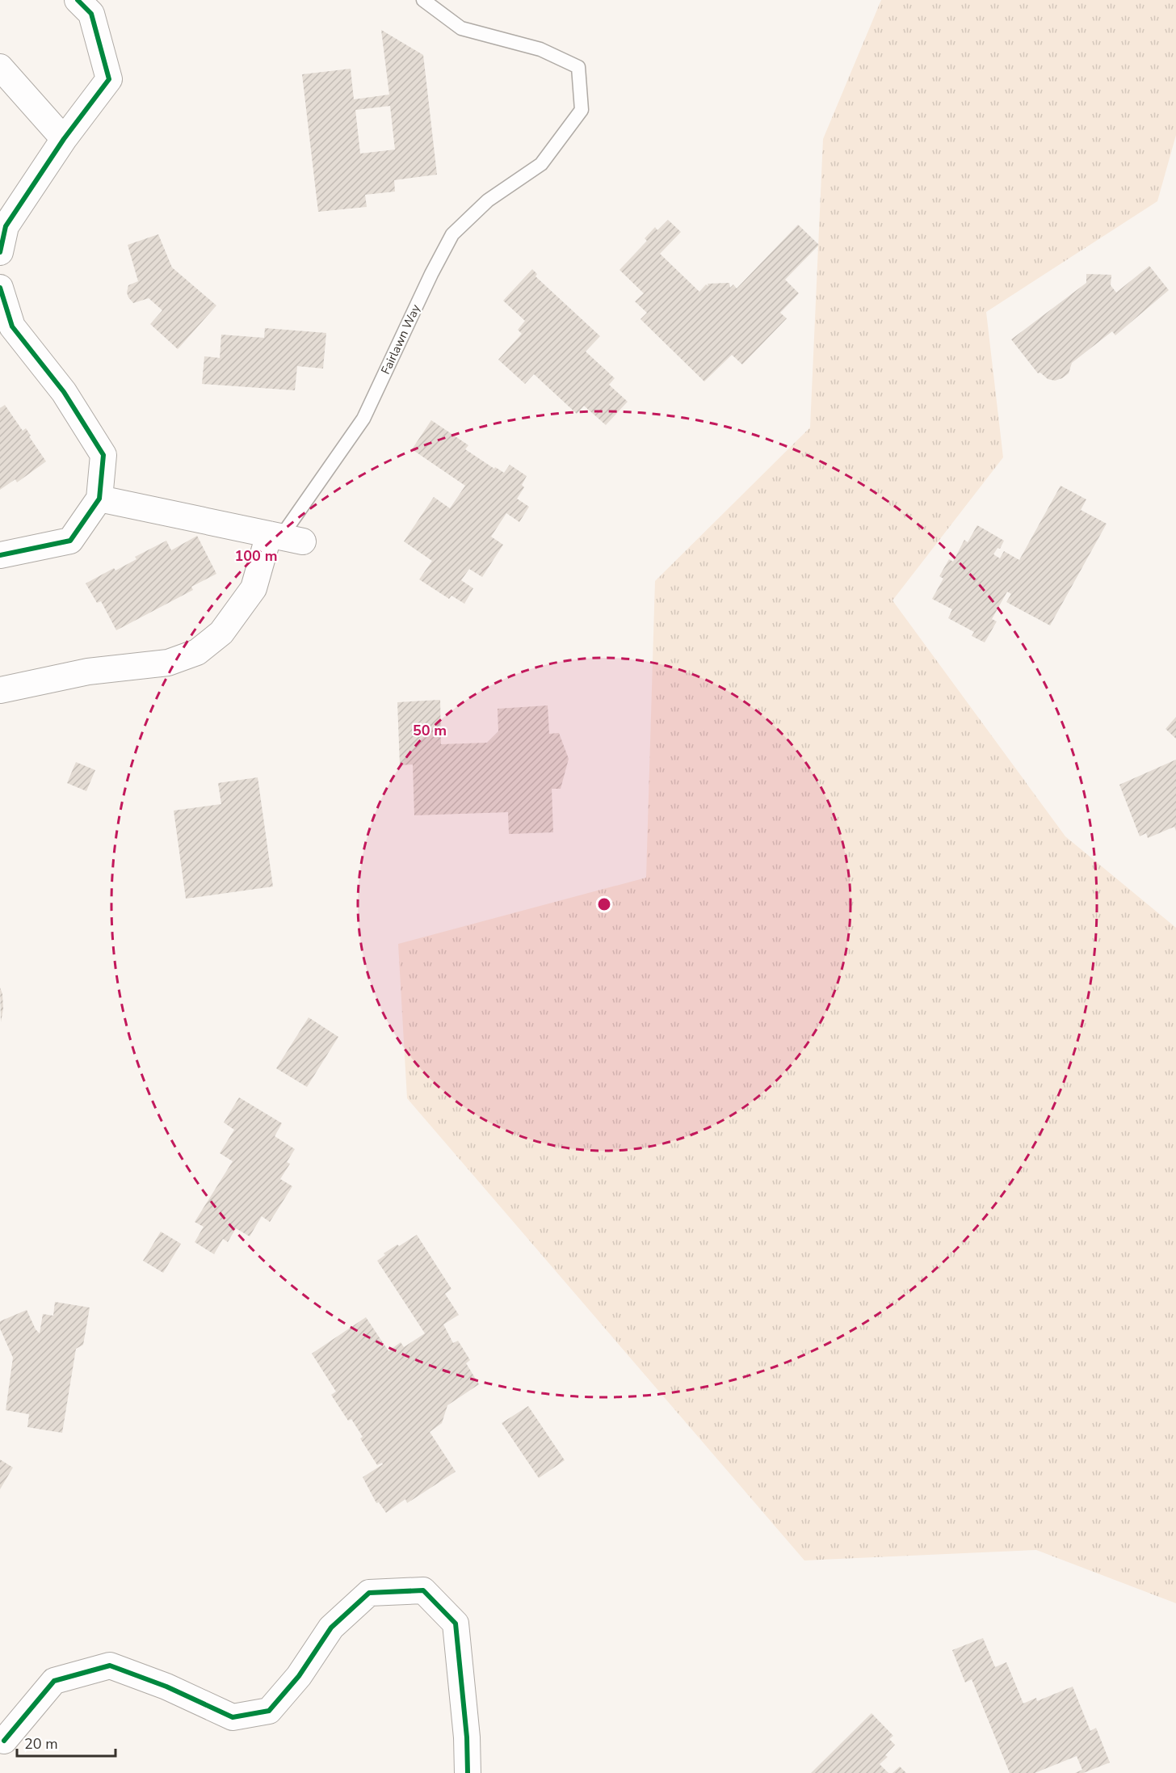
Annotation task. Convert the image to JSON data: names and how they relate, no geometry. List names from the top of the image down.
{
  "streets": {
    "lane": ["Fairlawn Way"]
  },
  "scale_bar": "20 m",
  "rings": ["100 m", "50 m"]
}
